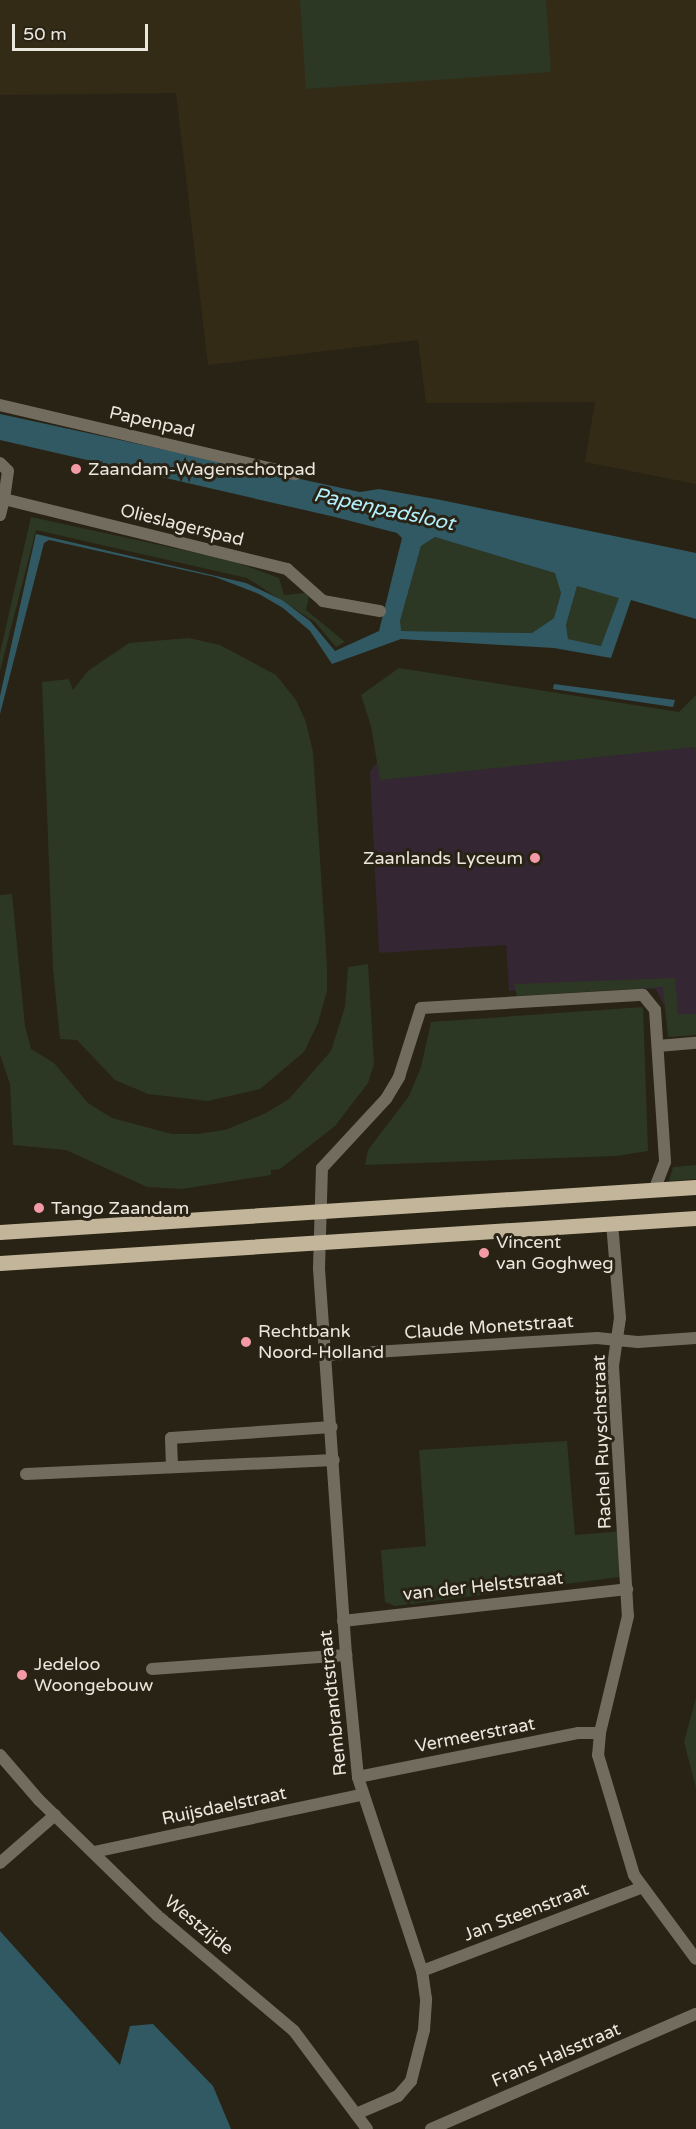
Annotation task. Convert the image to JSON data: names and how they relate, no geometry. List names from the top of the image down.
{
  "streets": {
    "street": [
      "Papenpad",
      "Olieslagerspad",
      "Claude Monetstraat",
      "Rachel Ruyschstraat",
      "van der Helststraat",
      "Rembrandtstraat",
      "Vermeerstraat",
      "Ruijsdaelstraat",
      "Jan Steenstraat",
      "Westzijde",
      "Frans Halsstraat"
    ]
  },
  "crossings": [
    ["Claude Monetstraat", "Rachel Ruyschstraat"],
    ["Claude Monetstraat", "Rembrandtstraat"],
    ["Rachel Ruyschstraat", "van der Helststraat"],
    ["Rachel Ruyschstraat", "Vermeerstraat"],
    ["Rachel Ruyschstraat", "Jan Steenstraat"],
    ["van der Helststraat", "Rembrandtstraat"],
    ["Rembrandtstraat", "Vermeerstraat"],
    ["Rembrandtstraat", "Ruijsdaelstraat"],
    ["Rembrandtstraat", "Jan Steenstraat"],
    ["Rembrandtstraat", "Westzijde"],
    ["Ruijsdaelstraat", "Westzijde"]
  ],
  "water": ["Papenpadsloot"],
  "places": [
    "Zaandam-Wagenschotpad",
    "Zaanlands Lyceum",
    "Tango Zaandam",
    "Vincent van Goghweg",
    "Rechtbank Noord-Holland",
    "Jedeloo Woongebouw"
  ],
  "scale_bar": "50 m"
}
